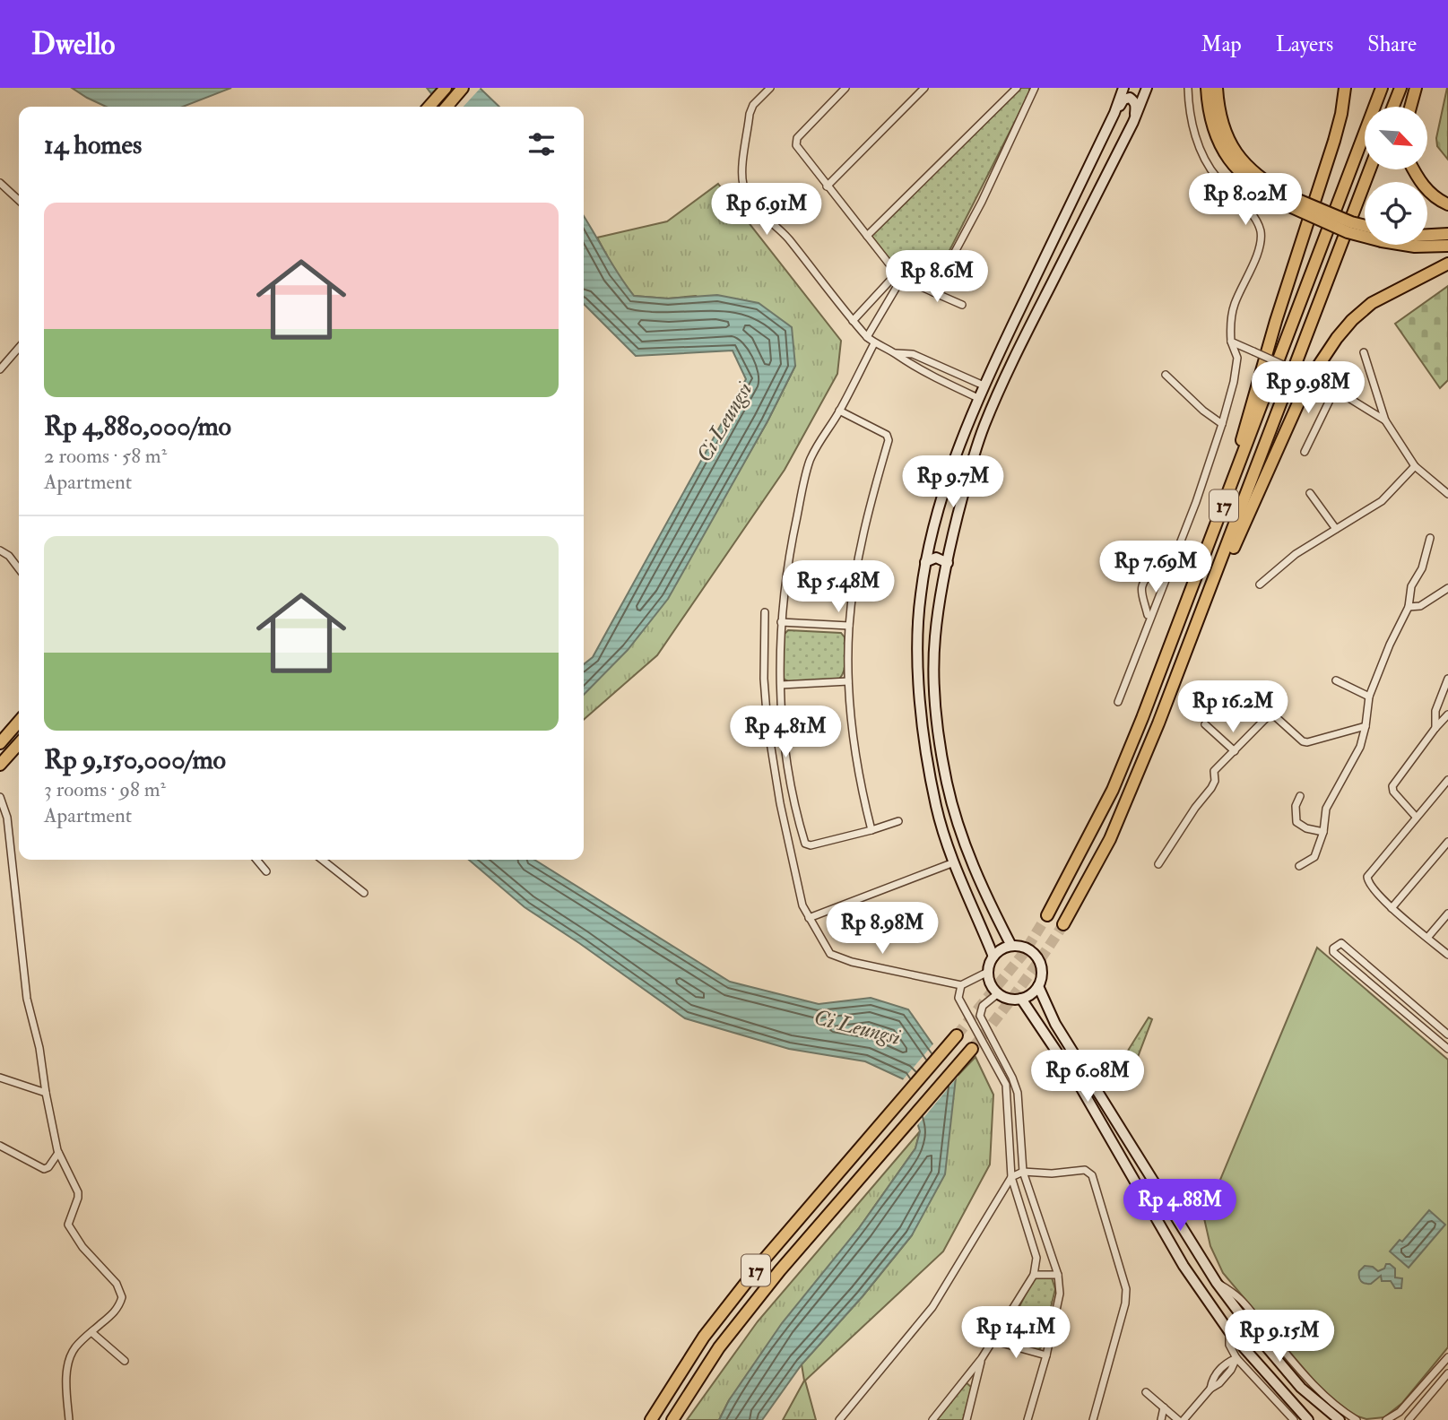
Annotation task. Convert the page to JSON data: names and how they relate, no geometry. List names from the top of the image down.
{
  "streets": {
    "highway": ["17"]
  },
  "water": ["Ci Leungsi"],
  "north": "bottom right",
  "page": {
    "header": "Dwello",
    "nav": ["Map", "Layers", "Share"],
    "heading": "14 homes",
    "price": [
      "Rp 8.02M",
      "Rp 6.91M",
      "Rp 8.6M",
      "Rp 9.98M",
      "Rp 9.7M",
      "Rp 7.69M",
      "Rp 5.48M",
      "Rp 16.2M",
      "Rp 4.81M",
      "Rp 8.98M",
      "Rp 6.08M",
      "Rp 4.88M",
      "Rp 14.1M",
      "Rp 9.15M"
    ],
    "list": [
      {
        "name": "Rp 4,880,000/mo",
        "note": "2 rooms · 58 m² · Apartment"
      },
      {
        "name": "Rp 9,150,000/mo",
        "note": "3 rooms · 98 m² · Apartment"
      }
    ]
  }
}
